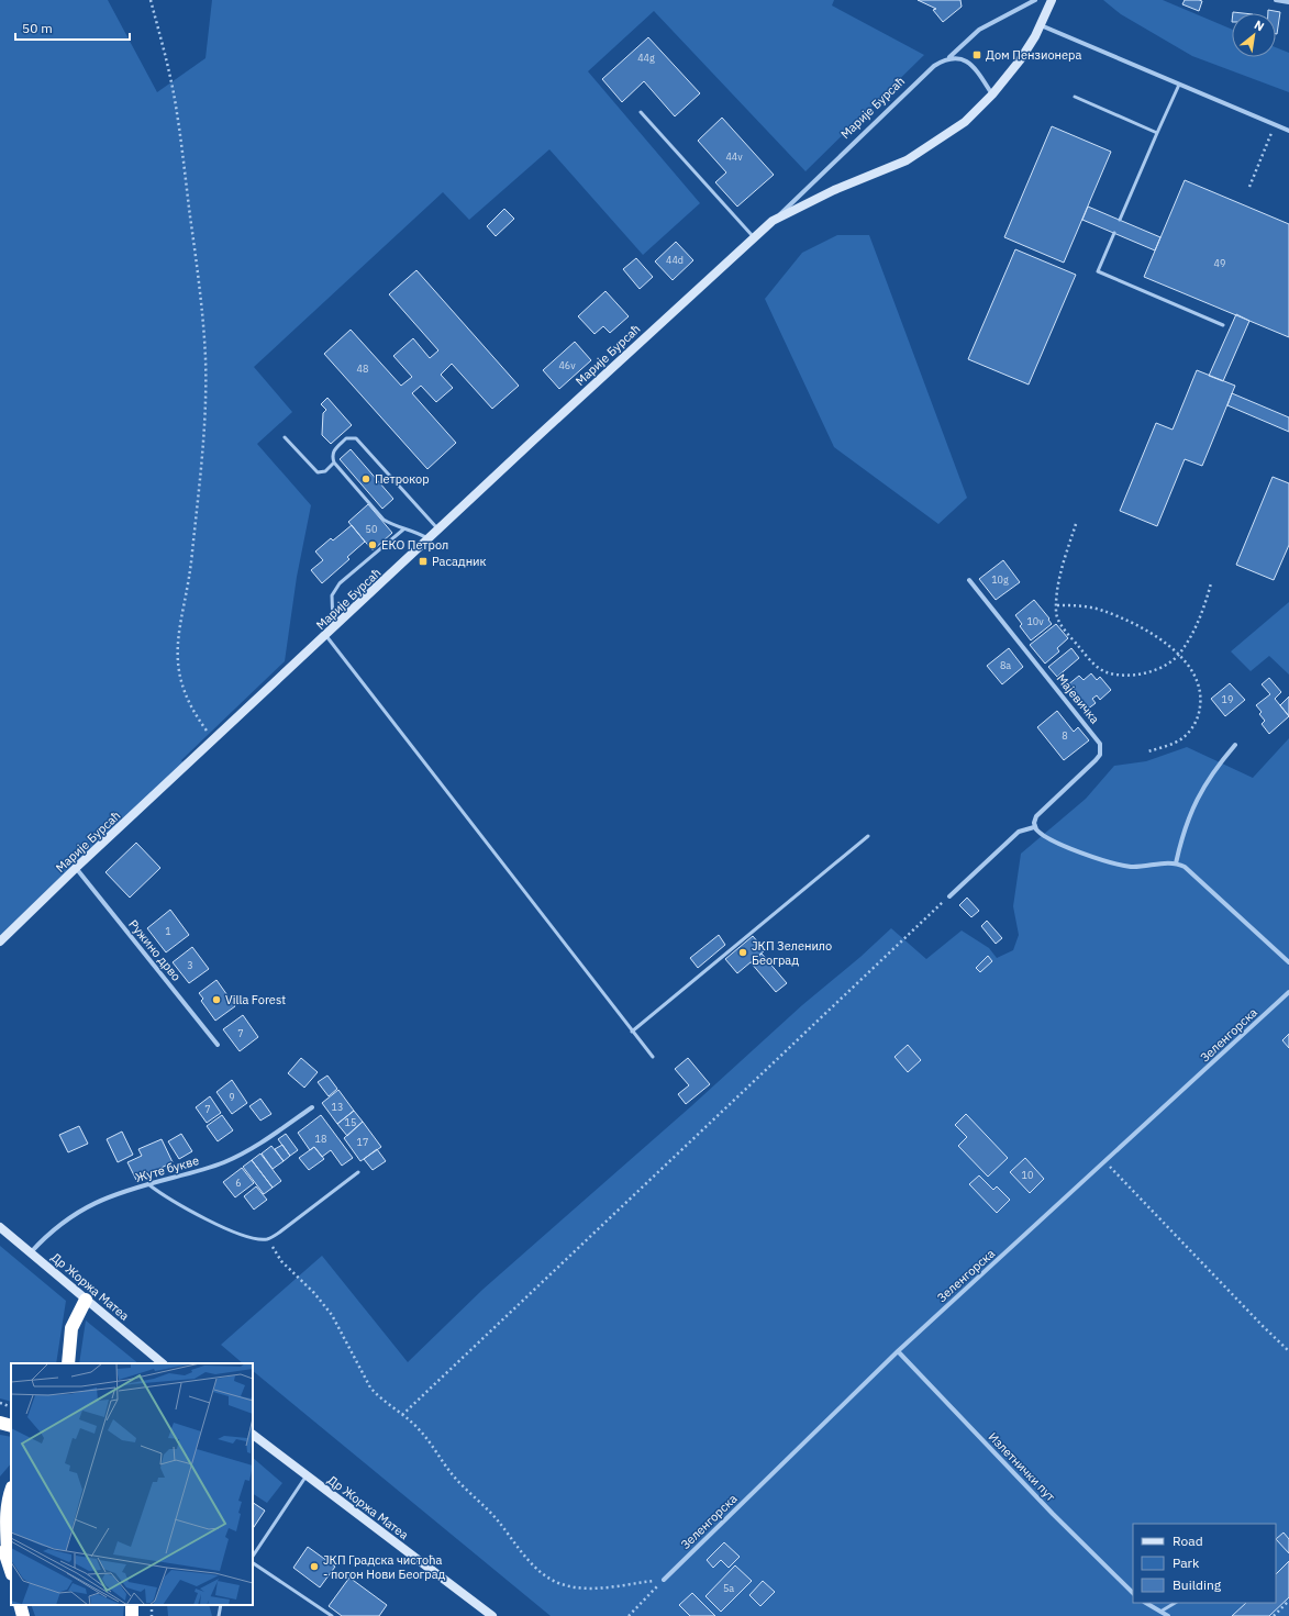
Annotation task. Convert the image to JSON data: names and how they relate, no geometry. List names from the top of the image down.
{
  "streets": {
    "street": [
      "Марије Бурсаћ",
      "Мајевичка",
      "Ружино дрво",
      "Зеленгорска",
      "Жуте букве",
      "Др Жоржа Матеа",
      "Излетнички пут"
    ]
  },
  "crossings": [
    ["Марије Бурсаћ", "Ружино дрво"],
    ["Зеленгорска", "Излетнички пут"],
    ["Жуте букве", "Др Жоржа Матеа"]
  ],
  "places": {
    "transit": ["Дом Пензионера", "Расадник"],
    "other": [
      "Петрокор",
      "ЕКО Петрол",
      "ЈКП Зеленило Београд",
      "Villa Forest",
      "ЈКП Градска чистоћа - погон Нови Београд"
    ]
  },
  "house_numbers": [
    "44g",
    "44v",
    "44d",
    "49",
    "46v",
    "48",
    "50",
    "10g",
    "10v",
    "8a",
    "19",
    "8",
    "1",
    "3",
    "7",
    "9",
    "13",
    "7",
    "15",
    "18",
    "17",
    "10",
    "6",
    "5a"
  ],
  "legend": ["Road", "Park", "Building"],
  "scale_bar": "50 m",
  "north": "top right"
}
